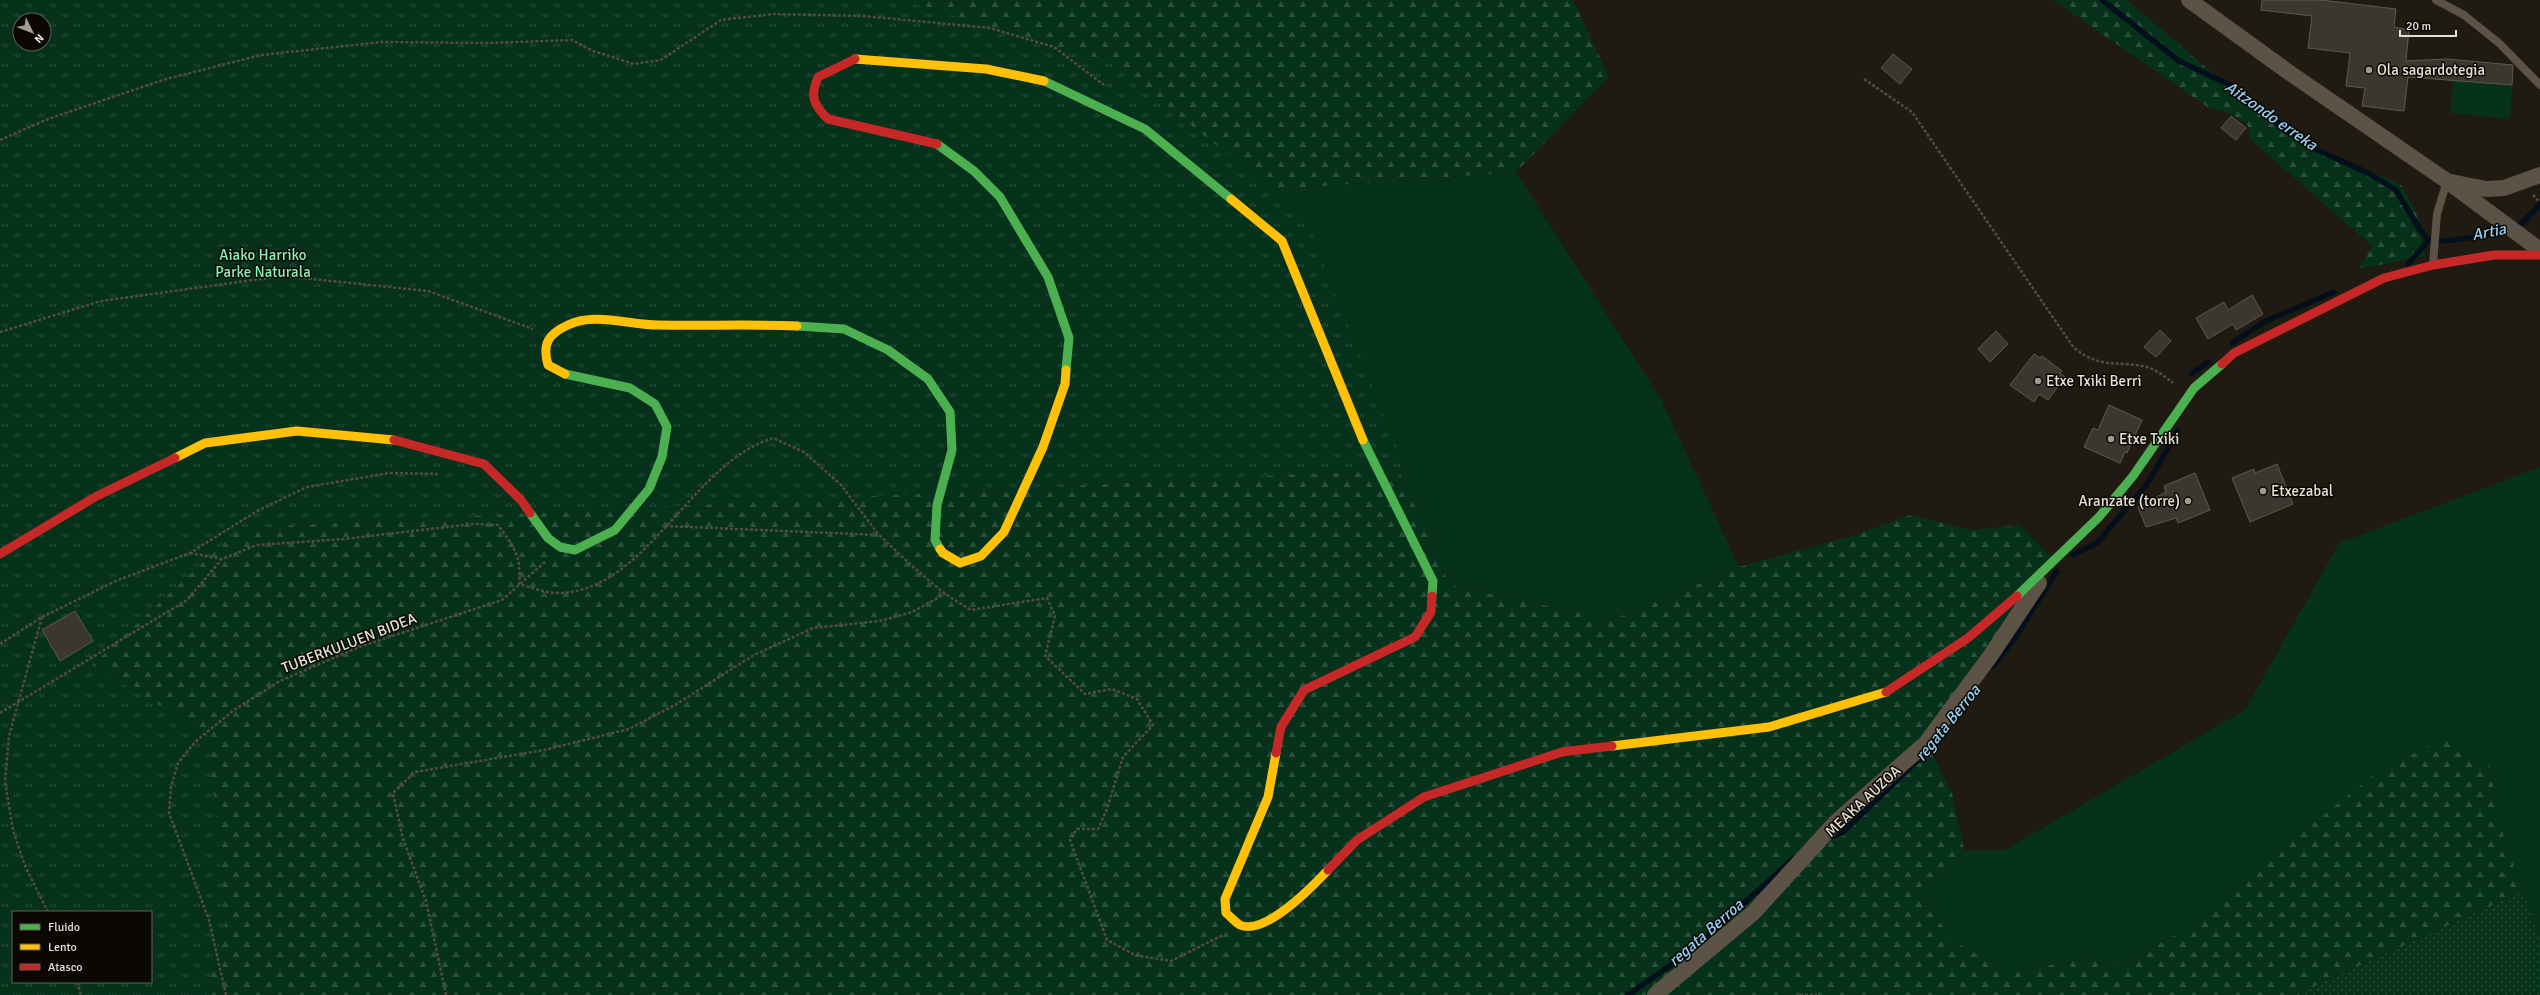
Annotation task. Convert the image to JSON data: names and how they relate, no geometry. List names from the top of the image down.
{
  "streets": {
    "street": ["MEAKA AUZOA"],
    "path": ["TUBERKULUEN BIDEA"]
  },
  "water": ["Aitzondo erreka", "Artia", "regata Berroa"],
  "parks": ["Aiako Harriko Parke Naturala"],
  "places": [
    "Ola sagardotegia",
    "Etxe Txiki Berri",
    "Etxe Txiki",
    "Etxezabal",
    "Aranzate (torre)"
  ],
  "legend": ["Fluido", "Lento", "Atasco"],
  "scale_bar": "20 m",
  "north": "bottom right"
}
